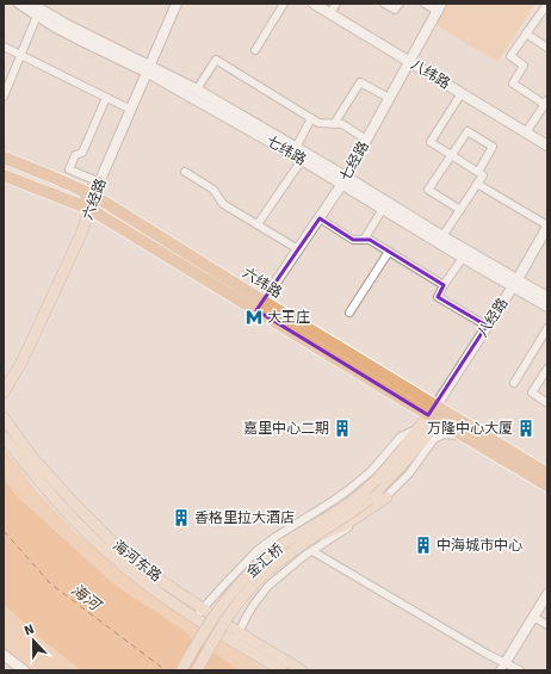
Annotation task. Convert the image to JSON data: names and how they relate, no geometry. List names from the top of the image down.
{
  "streets": {
    "main road": [
      "六经路",
      "六纬路",
      "八经路",
      "海河东路",
      "金汇桥"
    ],
    "street": ["八纬路", "七纬路", "七经路"]
  },
  "crossings": [
    ["八纬路", "七经路"],
    ["七纬路", "七经路"],
    ["七纬路", "六经路"],
    ["七纬路", "八经路"],
    ["七经路", "六纬路"],
    ["六经路", "六纬路"],
    ["六纬路", "八经路"],
    ["八经路", "金汇桥"]
  ],
  "water": ["海河"],
  "places": {
    "metro station": ["大王庄"],
    "building": [
      "嘉里中心二期",
      "万隆中心大厦",
      "香格里拉大酒店",
      "中海城市中心"
    ]
  },
  "north": "top"
}
